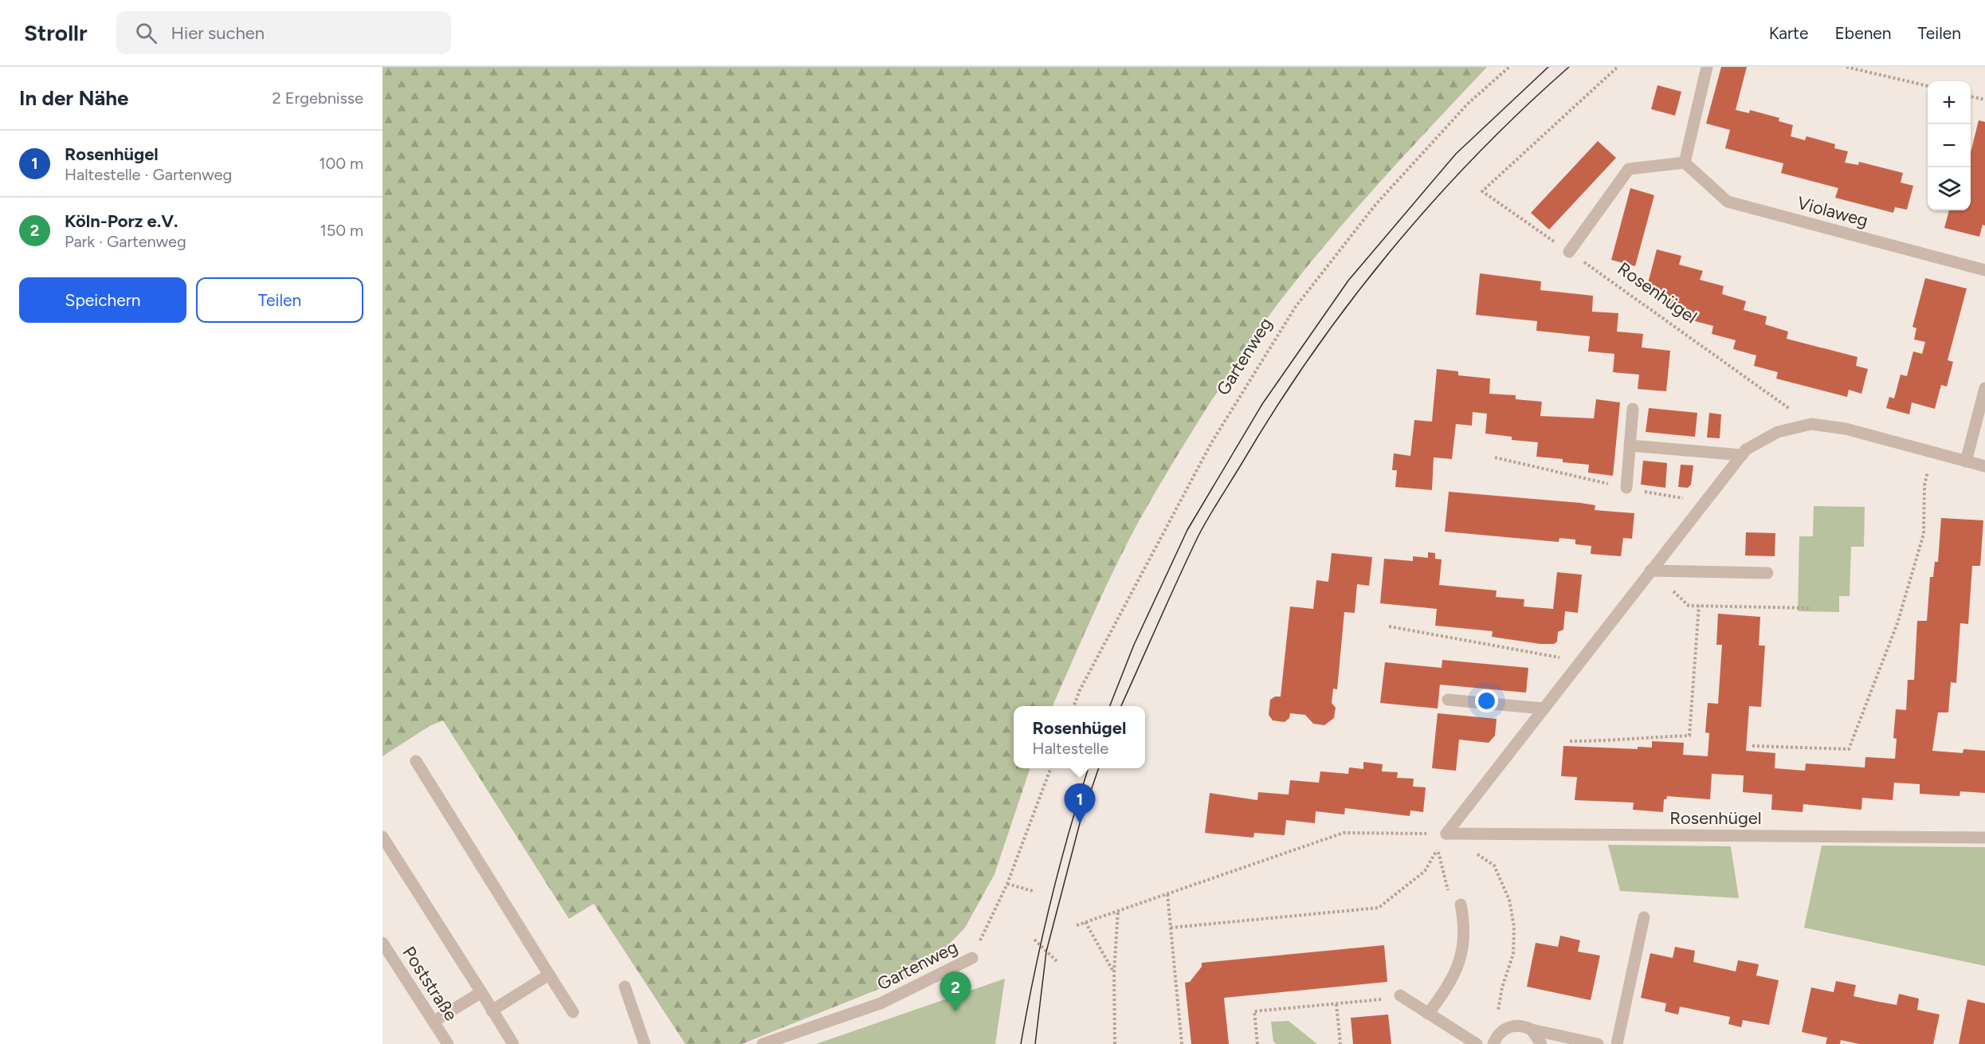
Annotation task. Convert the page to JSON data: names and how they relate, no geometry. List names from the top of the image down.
{
  "streets": {
    "street": [
      "Violaweg",
      "Rosenhügel",
      "Gartenweg",
      "Poststraße"
    ]
  },
  "page": {
    "header": "Strollr",
    "search": "Hier suchen",
    "nav": ["Karte", "Ebenen", "Teilen"],
    "heading": ["In der Nähe", "2 Ergebnisse"],
    "map_buttons": ["+", "−"],
    "list": [
      {
        "mark": "1",
        "name": "Rosenhügel",
        "note": "Haltestelle · Gartenweg",
        "value": "100 m"
      },
      {
        "mark": "2",
        "name": "Köln-Porz e.V.",
        "note": "Park · Gartenweg",
        "value": "150 m"
      }
    ],
    "buttons": ["Speichern", "Teilen"],
    "popup": ["Rosenhügel", "Haltestelle"],
    "pins": ["1", "2"]
  }
}
